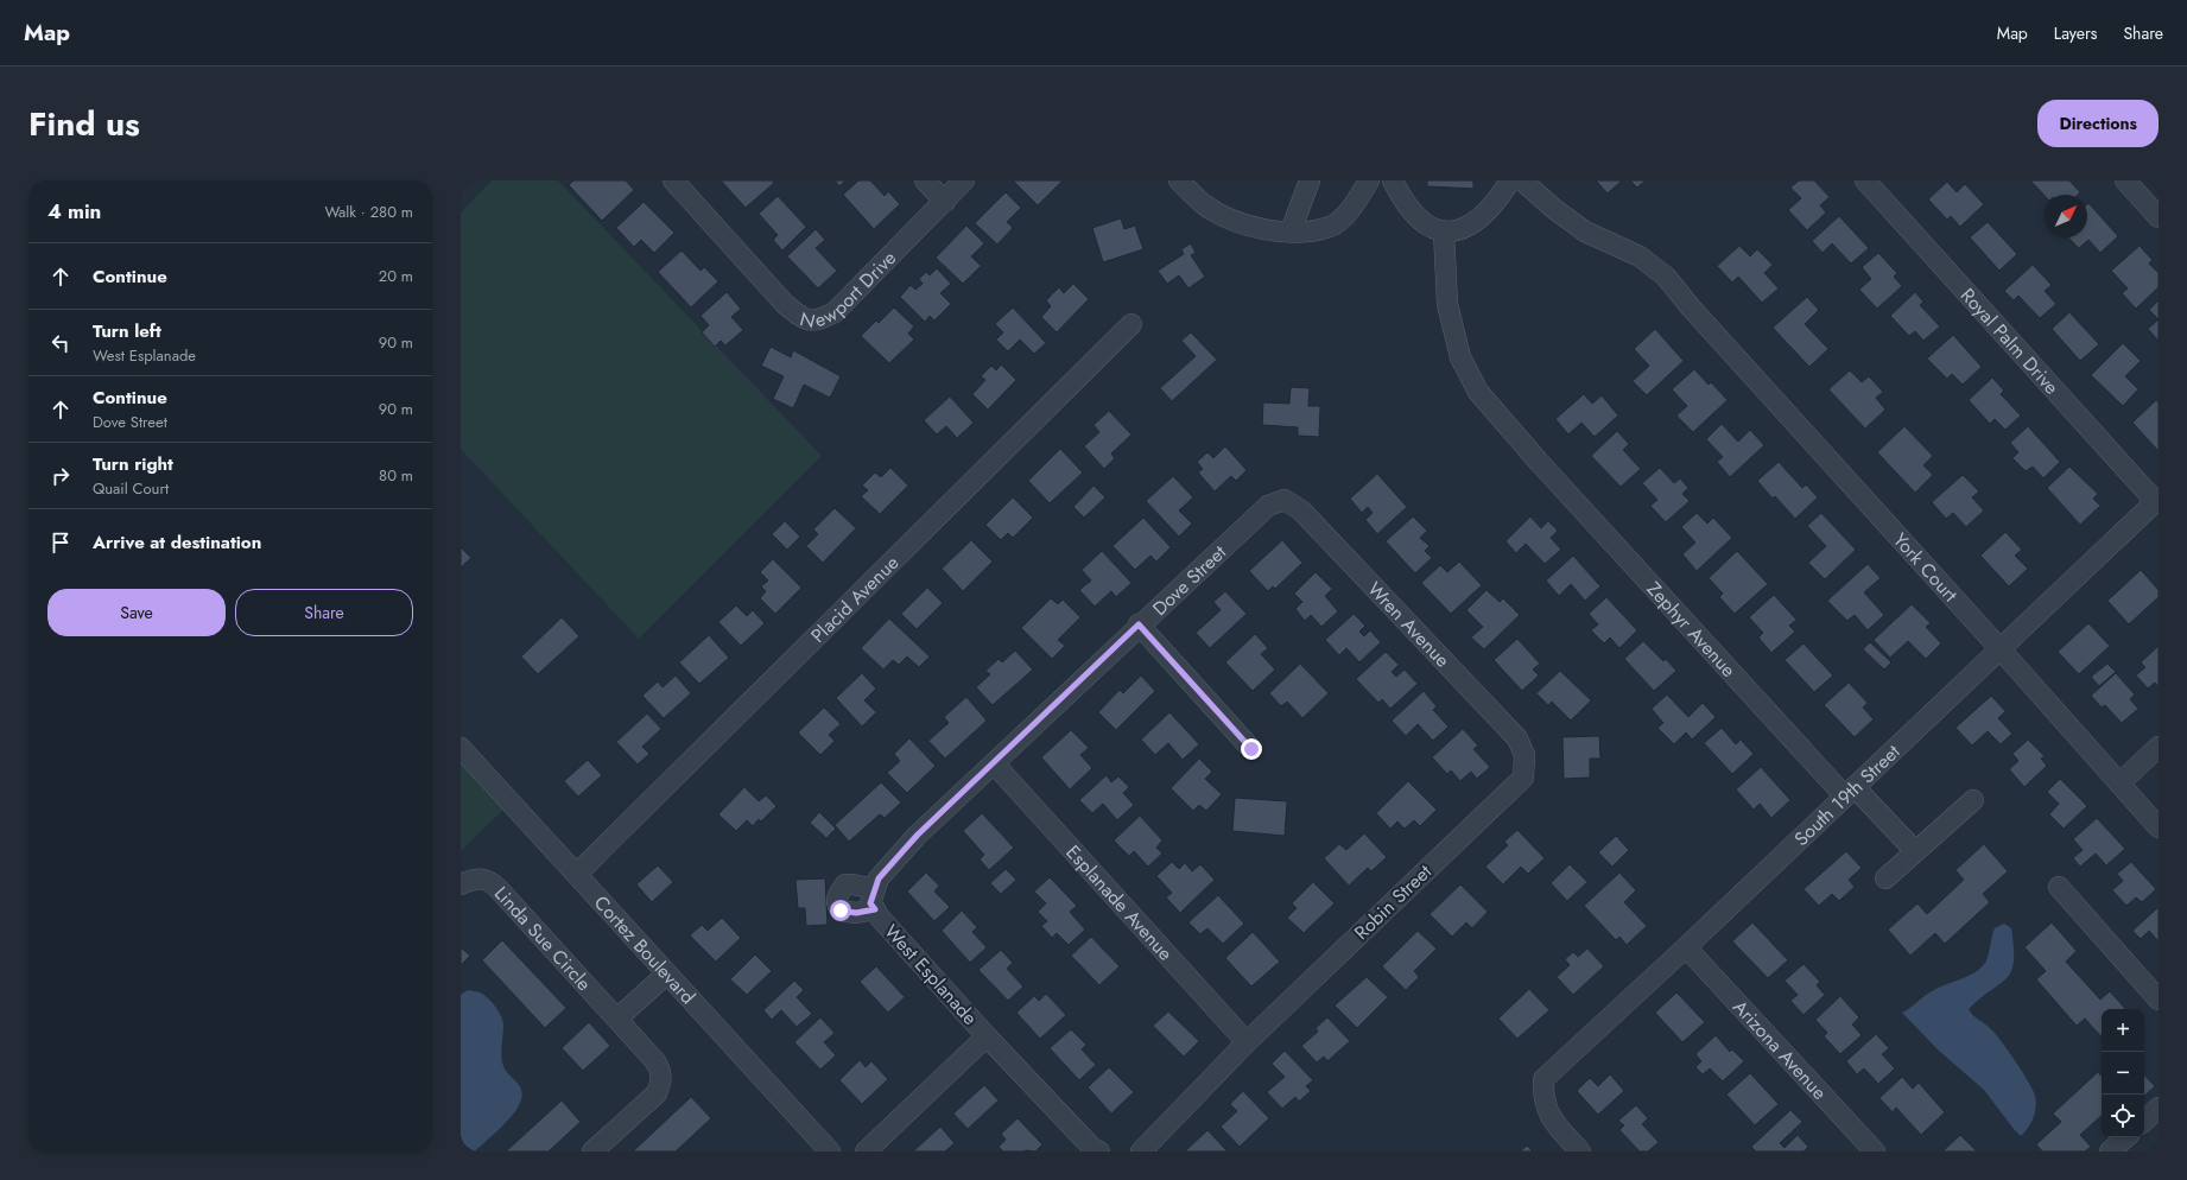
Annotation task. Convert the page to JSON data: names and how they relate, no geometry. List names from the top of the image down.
{
  "streets": {
    "street": [
      "Newport Drive",
      "Royal Palm Drive",
      "York Court",
      "Dove Street",
      "Placid Avenue",
      "Wren Avenue",
      "Zephyr Avenue",
      "South 19th Street",
      "Robin Street",
      "Esplanade Avenue",
      "Linda Sue Circle",
      "Cortez Boulevard",
      "West Esplanade",
      "Arizona Avenue"
    ]
  },
  "crossings": [
    ["Royal Palm Drive", "South 19th Street"],
    ["York Court", "South 19th Street"],
    ["Dove Street", "Wren Avenue"],
    ["Dove Street", "Esplanade Avenue"],
    ["Placid Avenue", "Cortez Boulevard"],
    ["Wren Avenue", "Robin Street"],
    ["Zephyr Avenue", "South 19th Street"],
    ["South 19th Street", "Arizona Avenue"],
    ["Robin Street", "Esplanade Avenue"]
  ],
  "north": "top right",
  "page": {
    "header": "Map",
    "nav": ["Map", "Layers", "Share"],
    "title": "Find us",
    "buttons": [
      "Directions",
      ["Save", "Share"]
    ],
    "heading": ["4 min", "Walk · 280 m"],
    "list": [
      ["Continue", "20 m"],
      ["Turn left", "West Esplanade", "90 m"],
      ["Continue", "Dove Street", "90 m"],
      ["Turn right", "Quail Court", "80 m"],
      "Arrive at destination"
    ],
    "map_buttons": ["+", "−"]
  }
}
